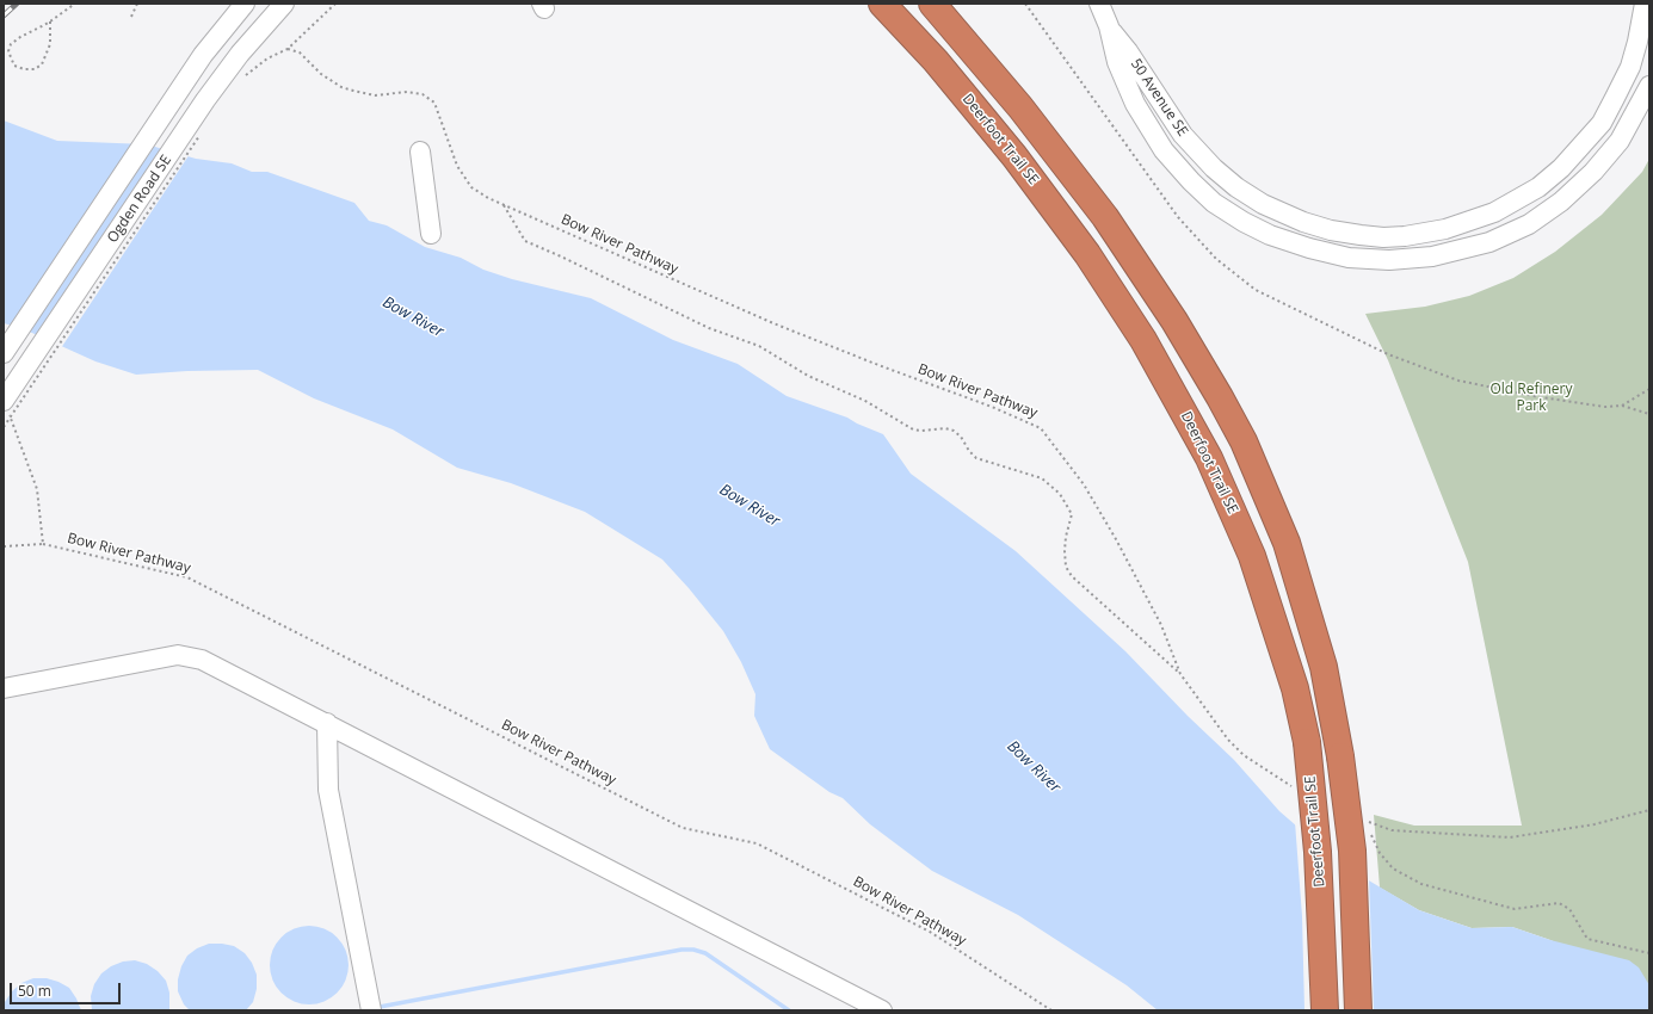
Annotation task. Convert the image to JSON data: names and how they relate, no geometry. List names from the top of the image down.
{
  "streets": {
    "highway": ["Deerfoot Trail SE"],
    "street": ["50 Avenue SE", "Ogden Road SE"],
    "path": ["Bow River Pathway"]
  },
  "water": ["Bow River"],
  "parks": ["Old Refinery Park"],
  "scale_bar": "50 m"
}
